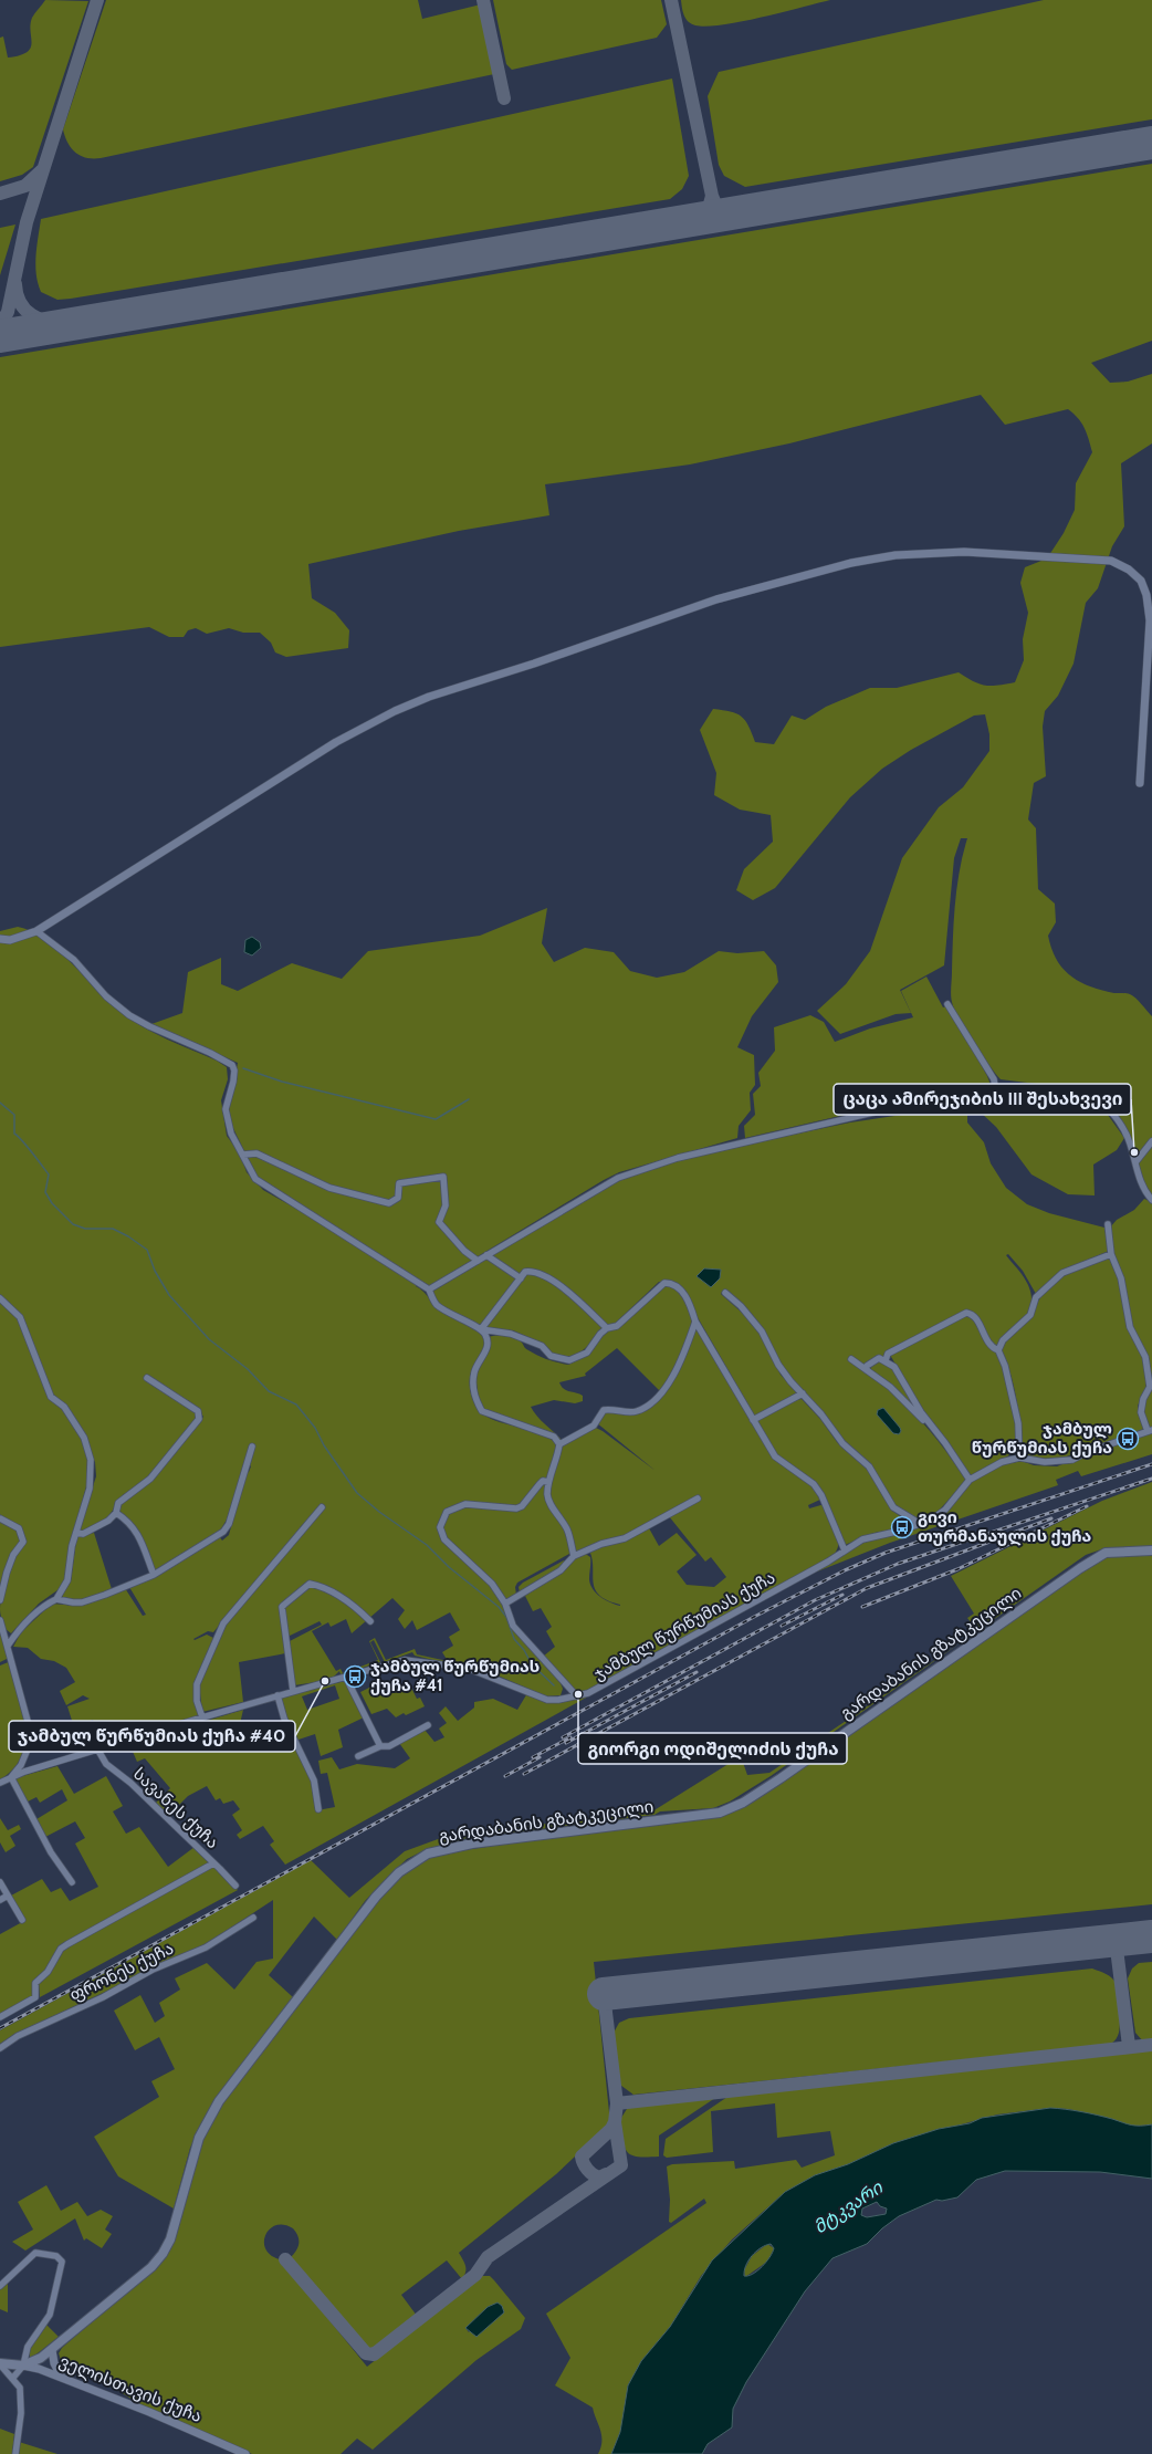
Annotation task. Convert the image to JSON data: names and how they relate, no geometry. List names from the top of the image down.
{
  "streets": {
    "main road": ["გარდაბანის გზატკეცილი", "ველისთავის ქუჩა"],
    "street": ["ჯამბულ წურწუმიას ქუჩა", "სავანეს ქუჩა", "ფრონეს ქუჩა"]
  },
  "crossings": [
    ["ჯამბულ წურწუმიას ქუჩა", "სავანეს ქუჩა"],
    ["გარდაბანის გზატკეცილი", "ველისთავის ქუჩა"]
  ],
  "water": ["მტკვარი"],
  "places": {
    "other": ["ცაცა ამირეჯიბის III შესახვევი", "ჯამბულ წურწუმიას ქუჩა #40", "გიორგი ოდიშელიძის ქუჩა"],
    "bus stop": ["ჯამბულ წურწუმიას ქუჩა", "გივი თურმანაულის ქუჩა", "ჯამბულ წურწუმიას ქუჩა #41"]
  }
}
